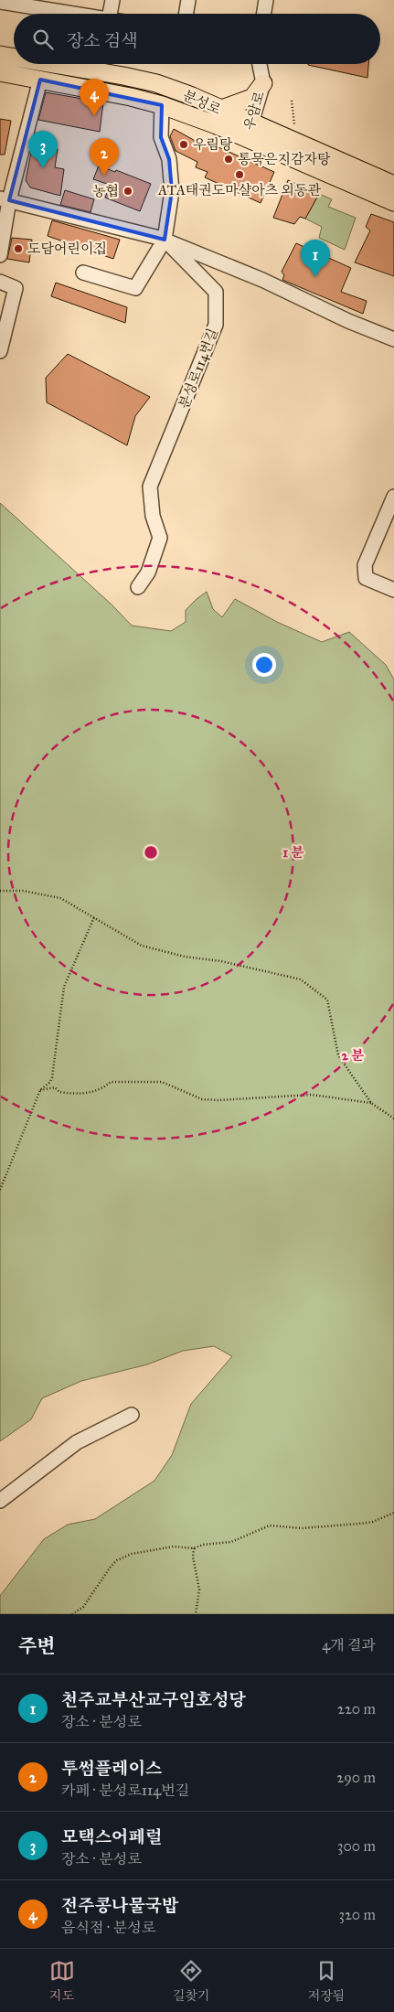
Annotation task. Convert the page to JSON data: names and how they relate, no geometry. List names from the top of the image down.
{
  "streets": {
    "main road": ["분성로"],
    "street": ["우암로", "분성로114번길"]
  },
  "crossings": [
    ["분성로", "우암로"]
  ],
  "places": [
    "우림탕",
    "통묵은지감자탕",
    "ATA태권도마샬아츠 외동관",
    "농협",
    "도담어린이집"
  ],
  "page": {
    "search": "장소 검색",
    "pins": [
      "4",
      "3",
      "2",
      "1"
    ],
    "heading": ["주변", "4개 결과"],
    "list": [
      {
        "mark": "1",
        "name": "천주교부산교구임호성당",
        "note": "장소 · 분성로",
        "value": "220 m"
      },
      {
        "mark": "2",
        "name": "투썸플레이스",
        "note": "카페 · 분성로114번길",
        "value": "290 m"
      },
      {
        "mark": "3",
        "name": "모택스어페럴",
        "note": "장소 · 분성로",
        "value": "300 m"
      },
      {
        "mark": "4",
        "name": "전주콩나물국밥",
        "note": "음식점 · 분성로",
        "value": "320 m"
      }
    ],
    "nav": ["지도", "길찾기", "저장됨"]
  },
  "rings": ["1 분", "2 분"]
}
